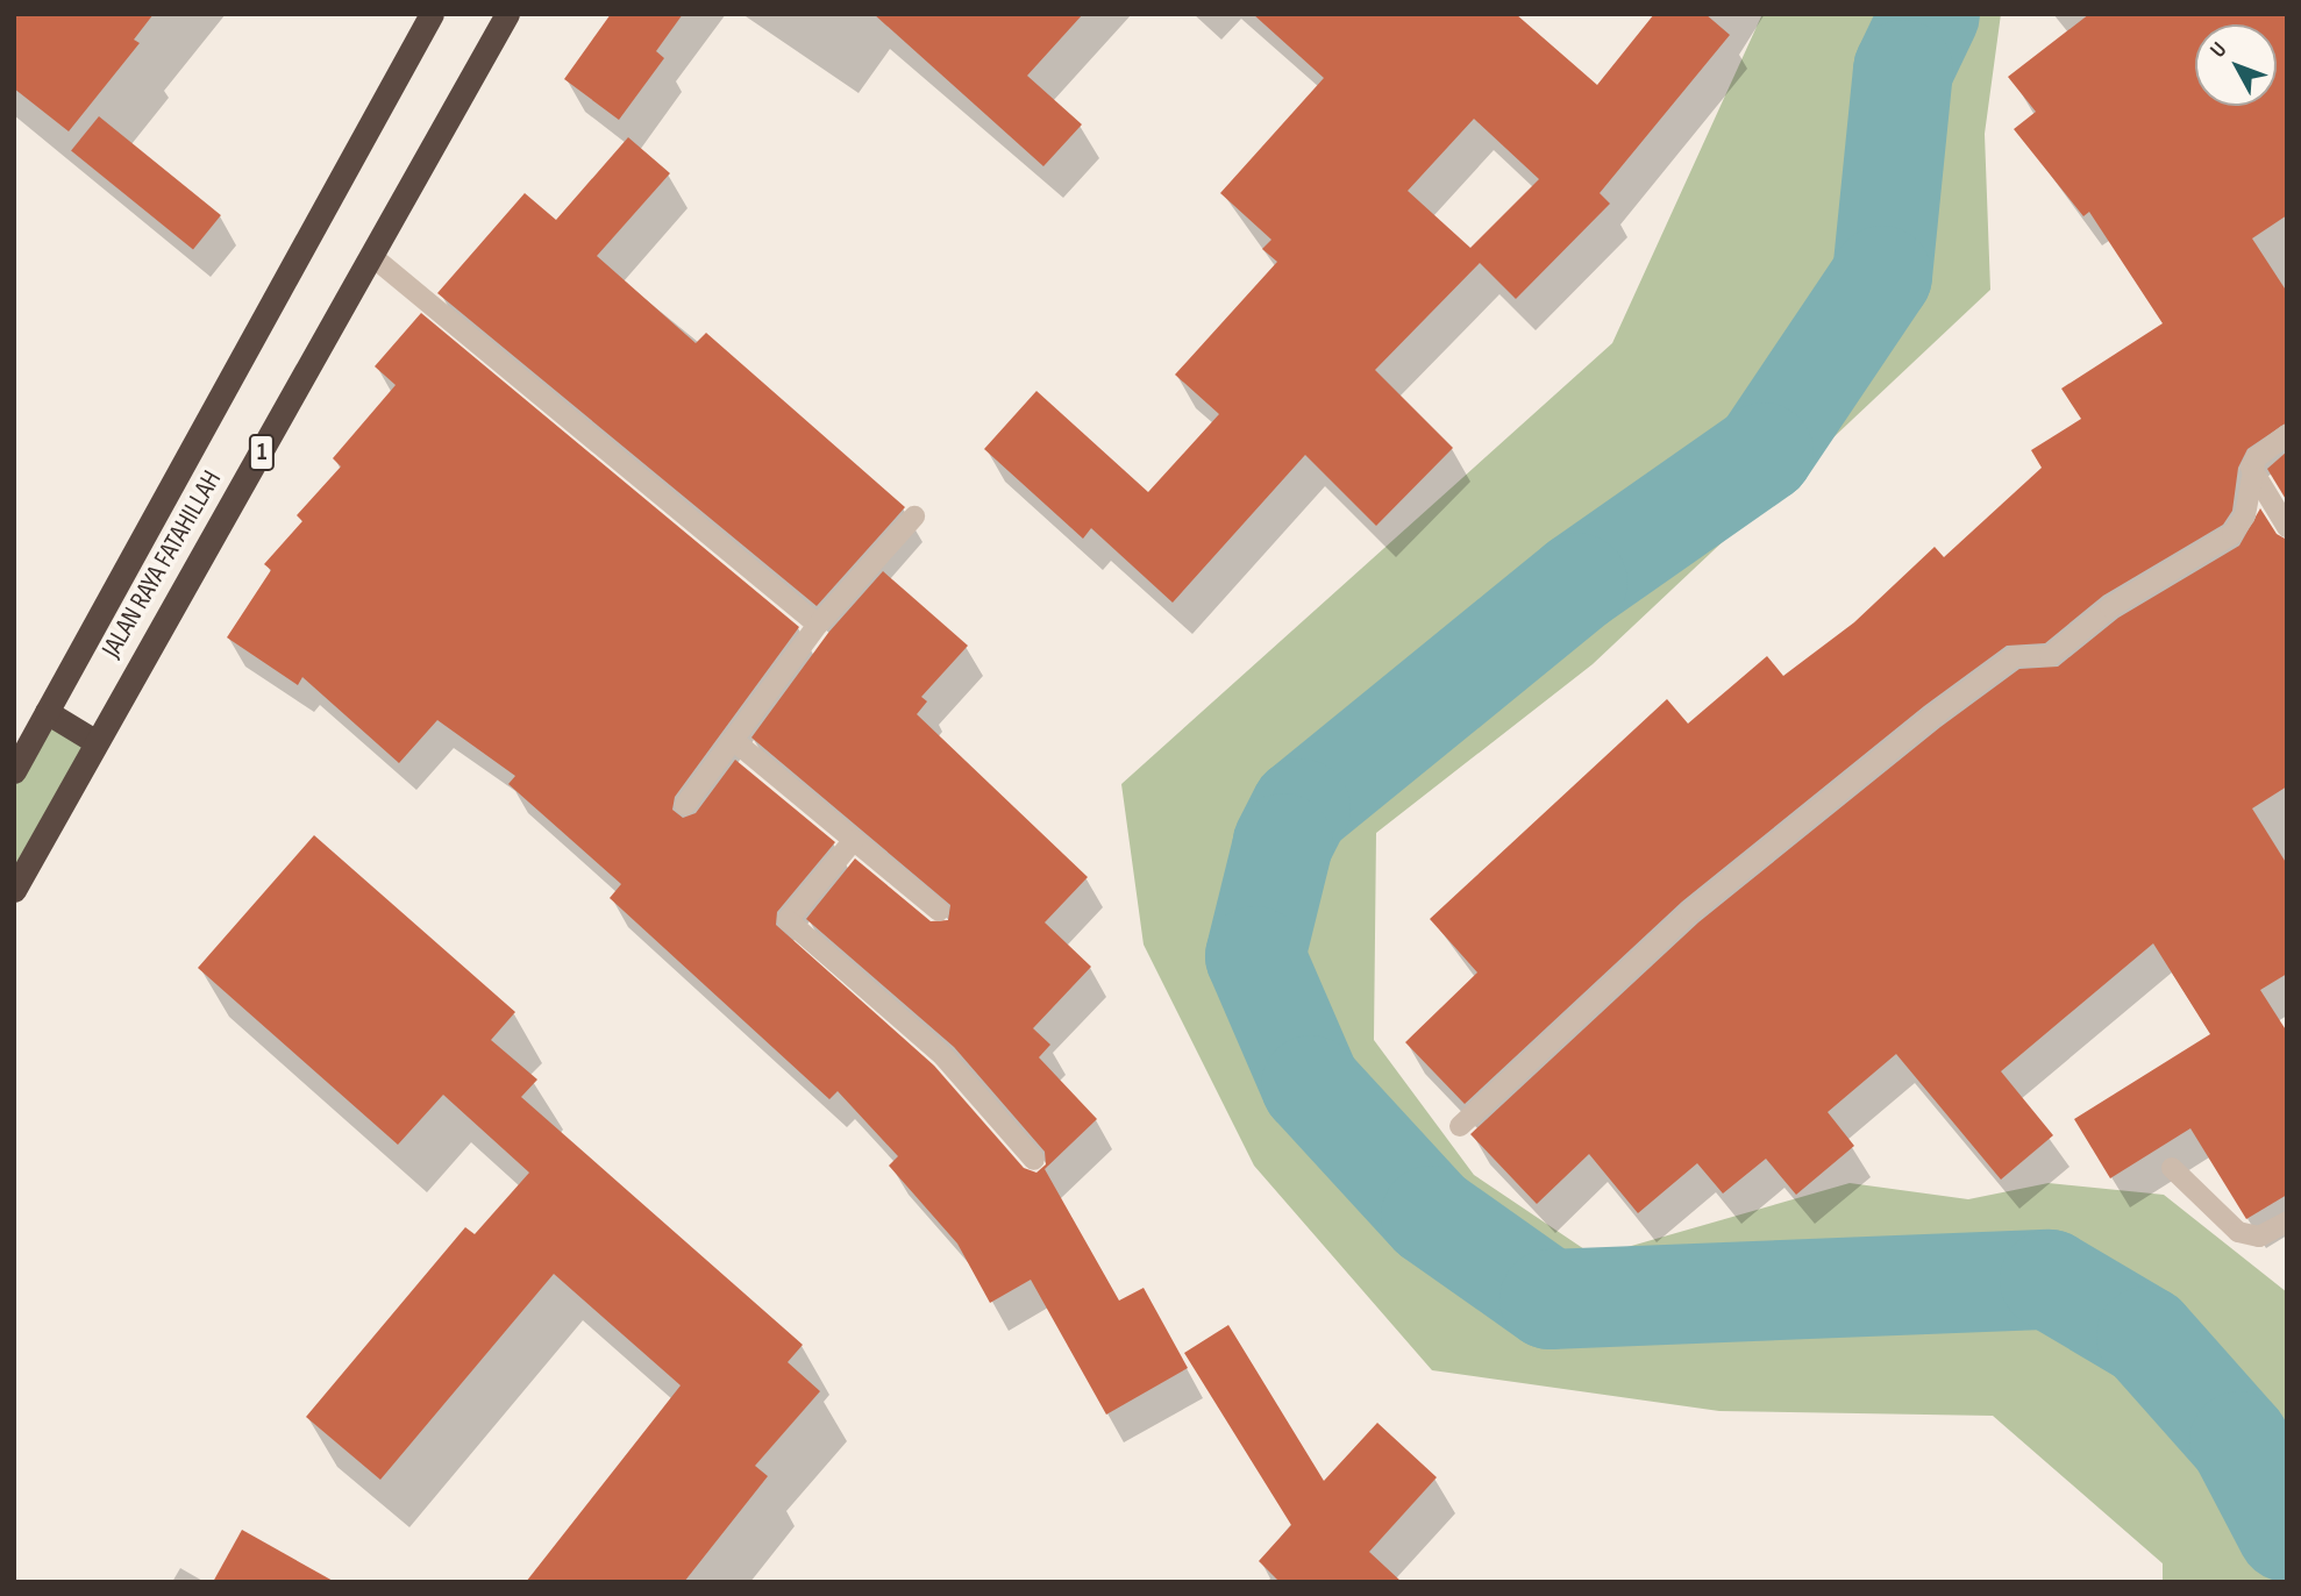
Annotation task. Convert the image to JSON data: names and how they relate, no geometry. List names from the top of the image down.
{
  "streets": {
    "highway": ["1", "JALAN RAYA FATAHILLAH"]
  },
  "north": "top left"
}
